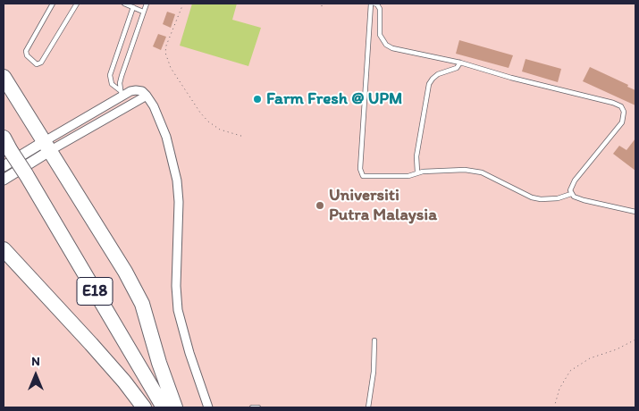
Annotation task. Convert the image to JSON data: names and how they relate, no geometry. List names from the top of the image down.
{
  "streets": {
    "highway": ["E18"]
  },
  "places": ["Farm Fresh @ UPM", "Universiti Putra Malaysia"],
  "north": "top"
}
